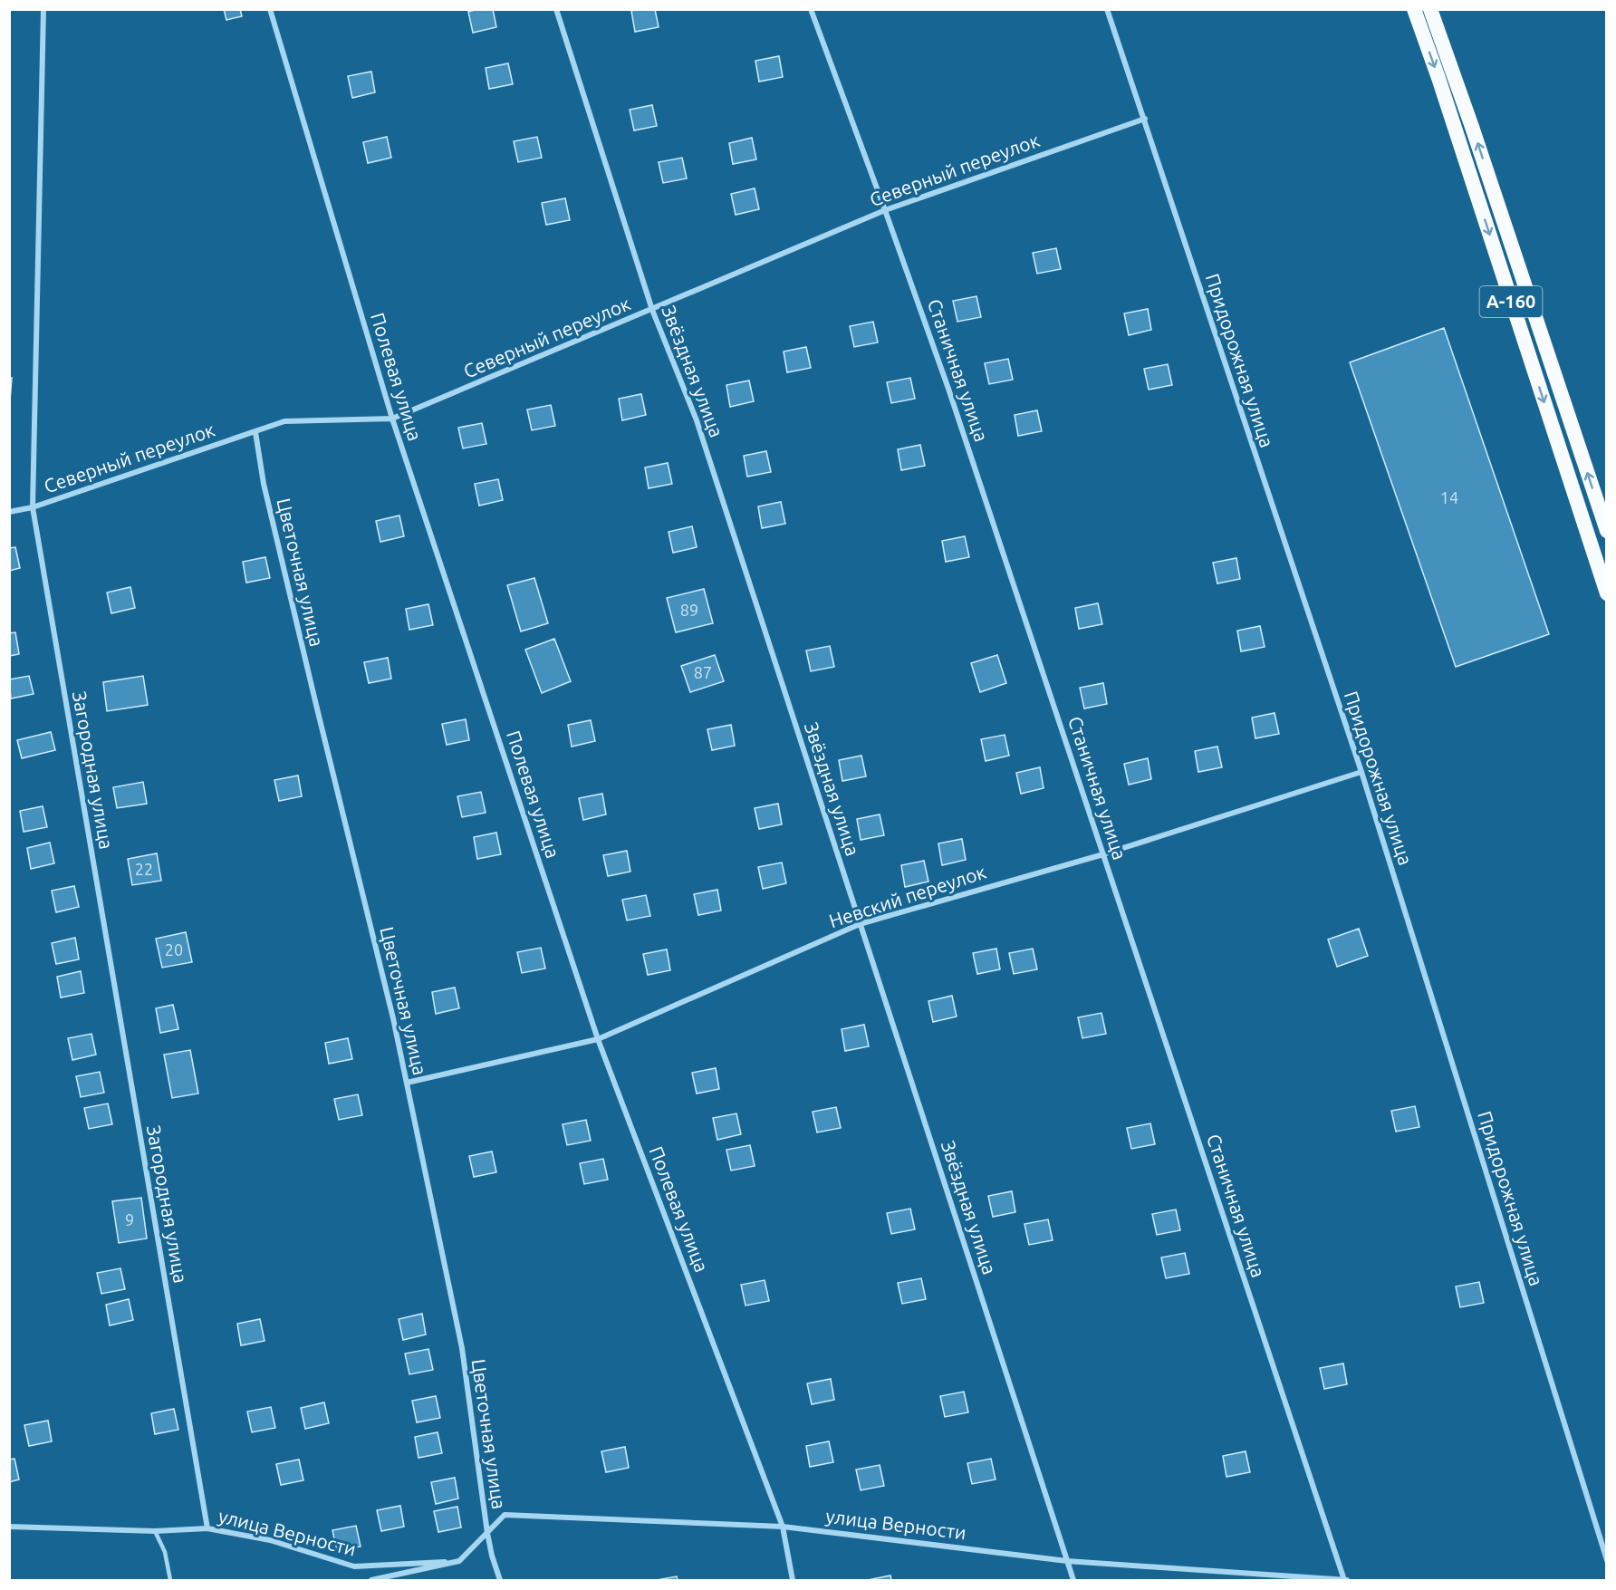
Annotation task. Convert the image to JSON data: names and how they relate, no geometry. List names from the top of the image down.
{
  "streets": {
    "highway": ["А-160"],
    "street": [
      "Северный переулок",
      "Придорожная улица",
      "Станичная улица",
      "Звёздная улица",
      "Полевая улица",
      "Цветочная улица",
      "Загородная улица",
      "Невский переулок",
      "улица Верности"
    ]
  },
  "crossings": [
    ["Северный переулок", "Придорожная улица"],
    ["Северный переулок", "Станичная улица"],
    ["Северный переулок", "Звёздная улица"],
    ["Северный переулок", "Полевая улица"],
    ["Северный переулок", "Цветочная улица"],
    ["Северный переулок", "Загородная улица"],
    ["Придорожная улица", "Невский переулок"],
    ["Станичная улица", "Невский переулок"],
    ["Станичная улица", "улица Верности"],
    ["Звёздная улица", "Невский переулок"],
    ["Звёздная улица", "улица Верности"],
    ["Полевая улица", "Невский переулок"],
    ["Полевая улица", "улица Верности"],
    ["Цветочная улица", "Невский переулок"],
    ["Цветочная улица", "улица Верности"],
    ["Загородная улица", "улица Верности"]
  ],
  "house_numbers": [
    "14",
    "89",
    "87",
    "22",
    "20",
    "9"
  ]
}
